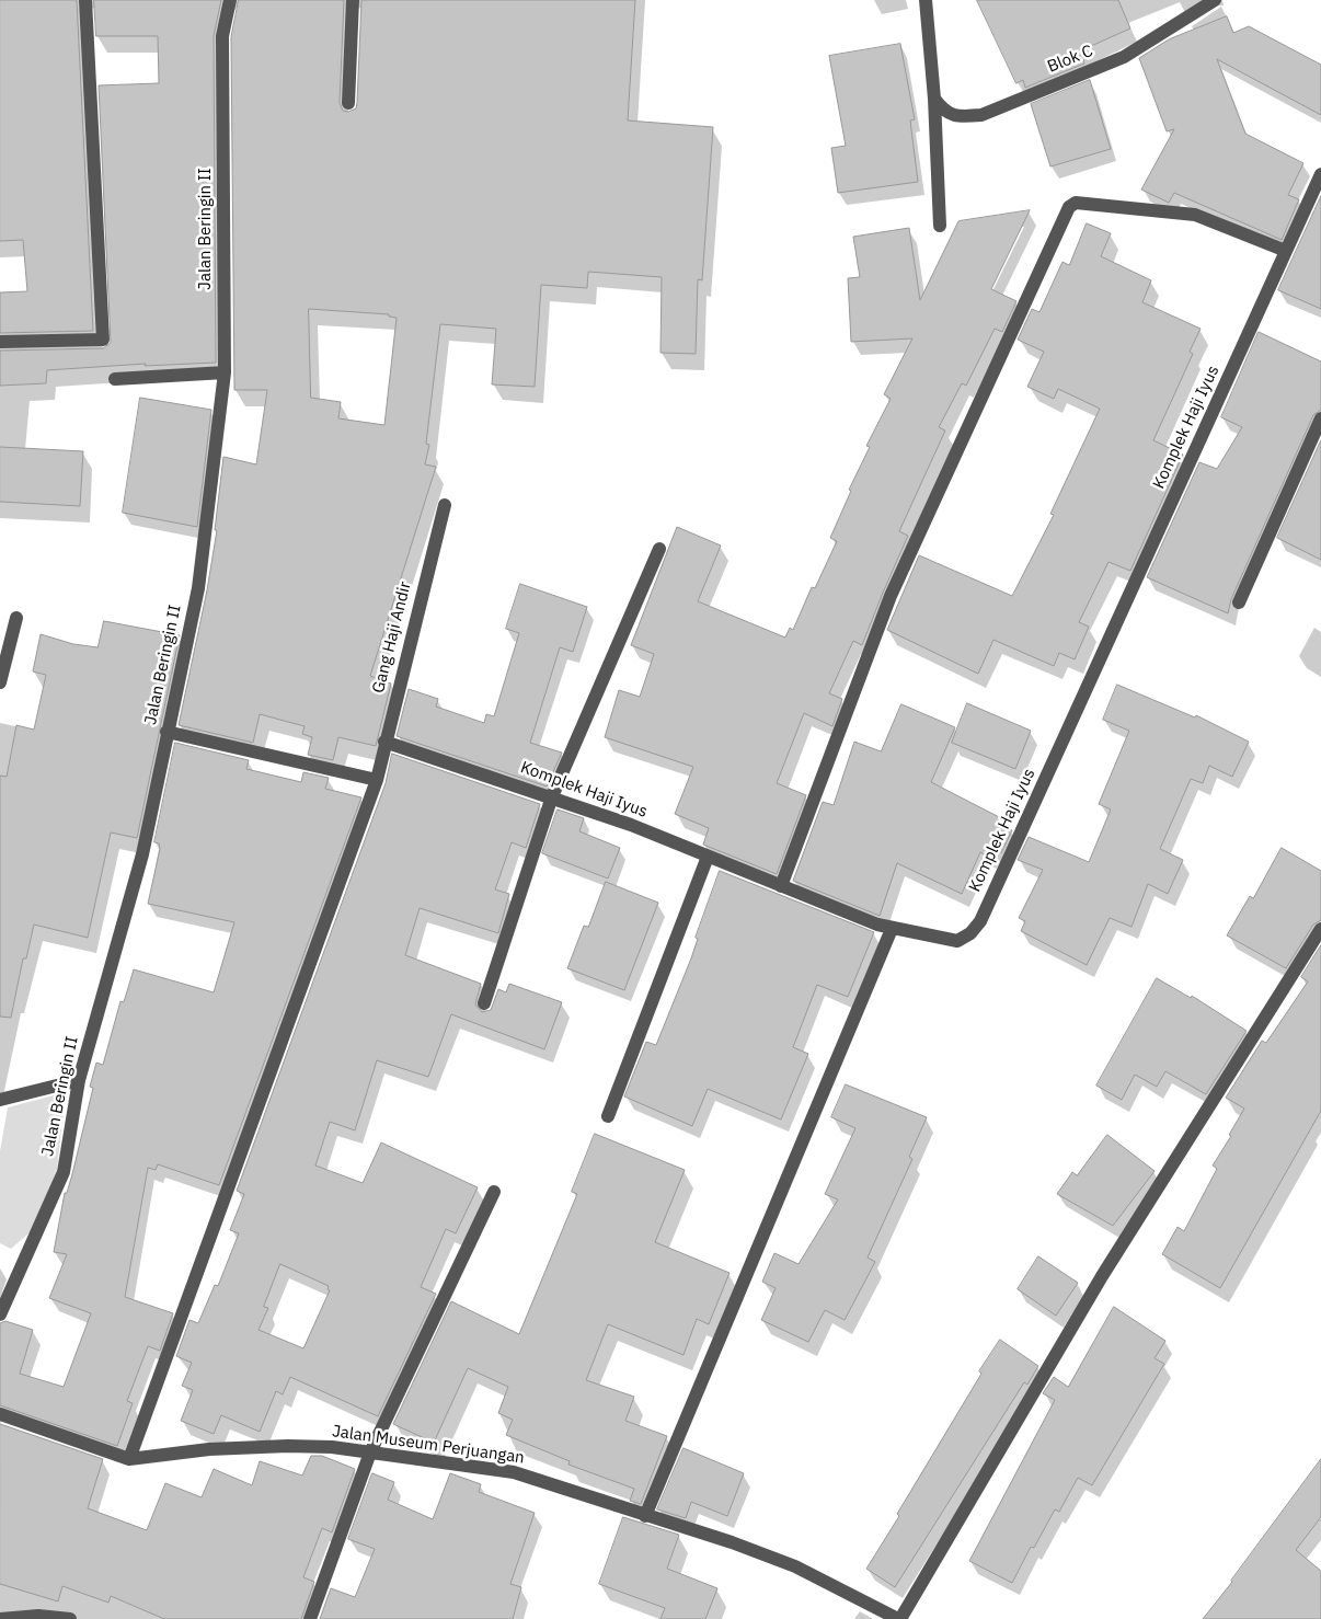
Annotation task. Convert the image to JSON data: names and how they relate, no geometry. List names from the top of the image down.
{
  "streets": {
    "street": [
      "Blok C",
      "Jalan Beringin II",
      "Komplek Haji Iyus",
      "Gang Haji Andir",
      "Jalan Museum Perjuangan"
    ]
  },
  "crossings": [
    ["Komplek Haji Iyus", "Gang Haji Andir"],
    ["Gang Haji Andir", "Jalan Museum Perjuangan"]
  ]
}
